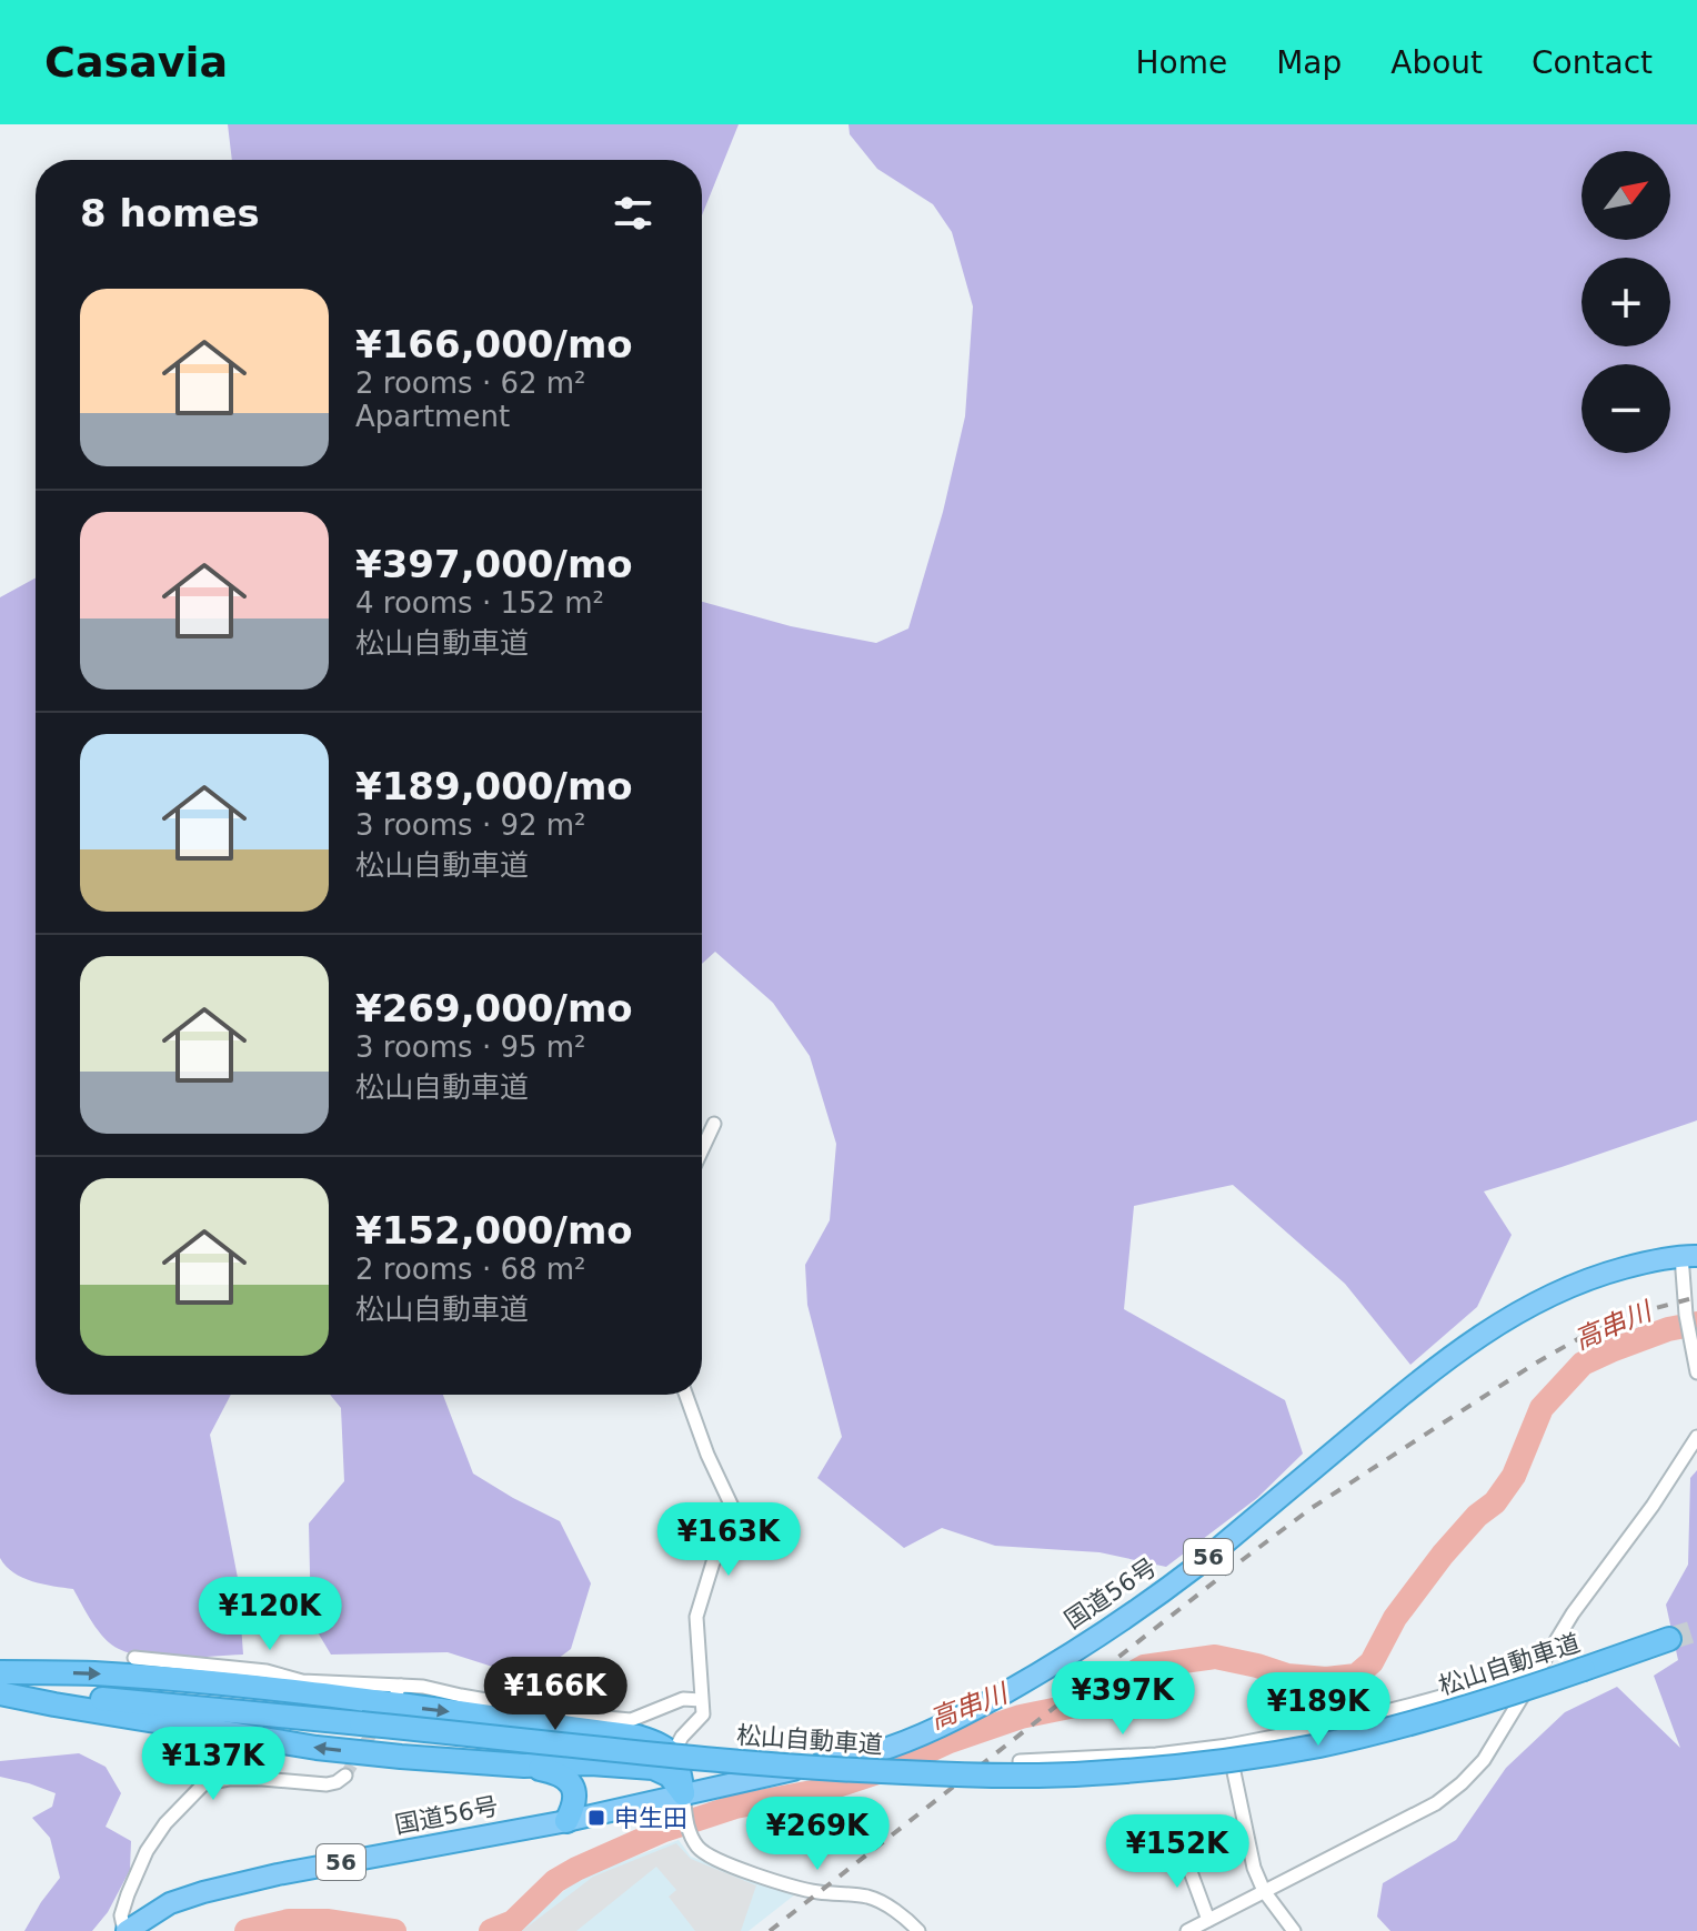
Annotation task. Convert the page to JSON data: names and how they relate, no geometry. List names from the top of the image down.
{
  "streets": {
    "highway": ["56", "国道56号", "松山自動車道"]
  },
  "water": ["高串川"],
  "places": {
    "transit": ["申生田"]
  },
  "north": "top right",
  "page": {
    "header": "Casavia",
    "nav": [
      "Home",
      "Map",
      "About",
      "Contact"
    ],
    "map_buttons": ["+", "−"],
    "heading": "8 homes",
    "list": [
      {
        "name": "¥166,000/mo",
        "note": "2 rooms · 62 m² · Apartment"
      },
      {
        "name": "¥397,000/mo",
        "note": "4 rooms · 152 m² · 松山自動車道"
      },
      {
        "name": "¥189,000/mo",
        "note": "3 rooms · 92 m² · 松山自動車道"
      },
      {
        "name": "¥269,000/mo",
        "note": "3 rooms · 95 m² · 松山自動車道"
      },
      {
        "name": "¥152,000/mo",
        "note": "2 rooms · 68 m² · 松山自動車道"
      }
    ],
    "price": [
      "¥163K",
      "¥120K",
      "¥166K",
      "¥397K",
      "¥189K",
      "¥137K",
      "¥269K",
      "¥152K"
    ]
  }
}
